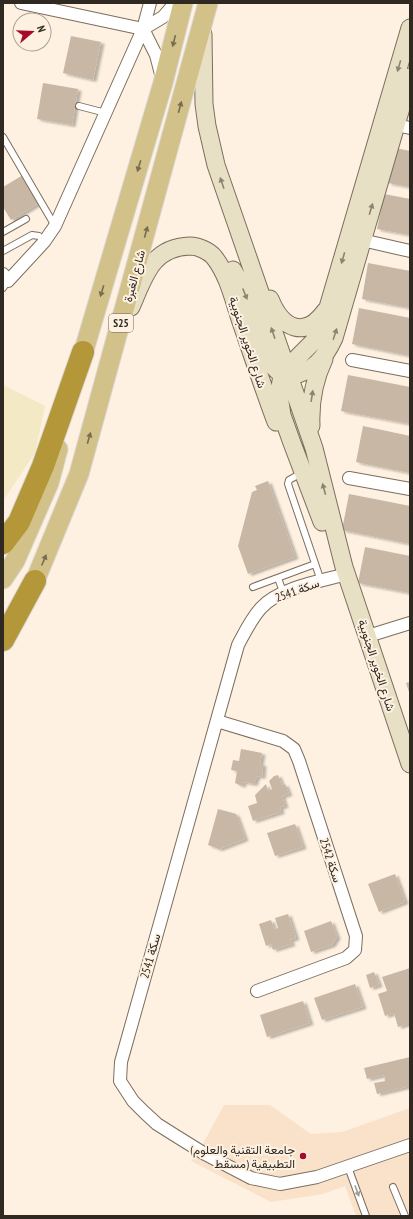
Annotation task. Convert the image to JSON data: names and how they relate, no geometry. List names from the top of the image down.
{
  "streets": {
    "main road": ["شارع الغبرة", "S25"],
    "street": ["شارع الخوير الجنوبية", "سكة 2541", "سكة 2542"]
  },
  "crossings": [
    ["شارع الغبرة", "شارع الخوير الجنوبية"],
    ["شارع الخوير الجنوبية", "سكة 2541"],
    ["سكة 2541", "سكة 2542"]
  ],
  "places": ["(جامعة التقنية والعلوم التطبيقية (مسقط"],
  "north": "right"
}
